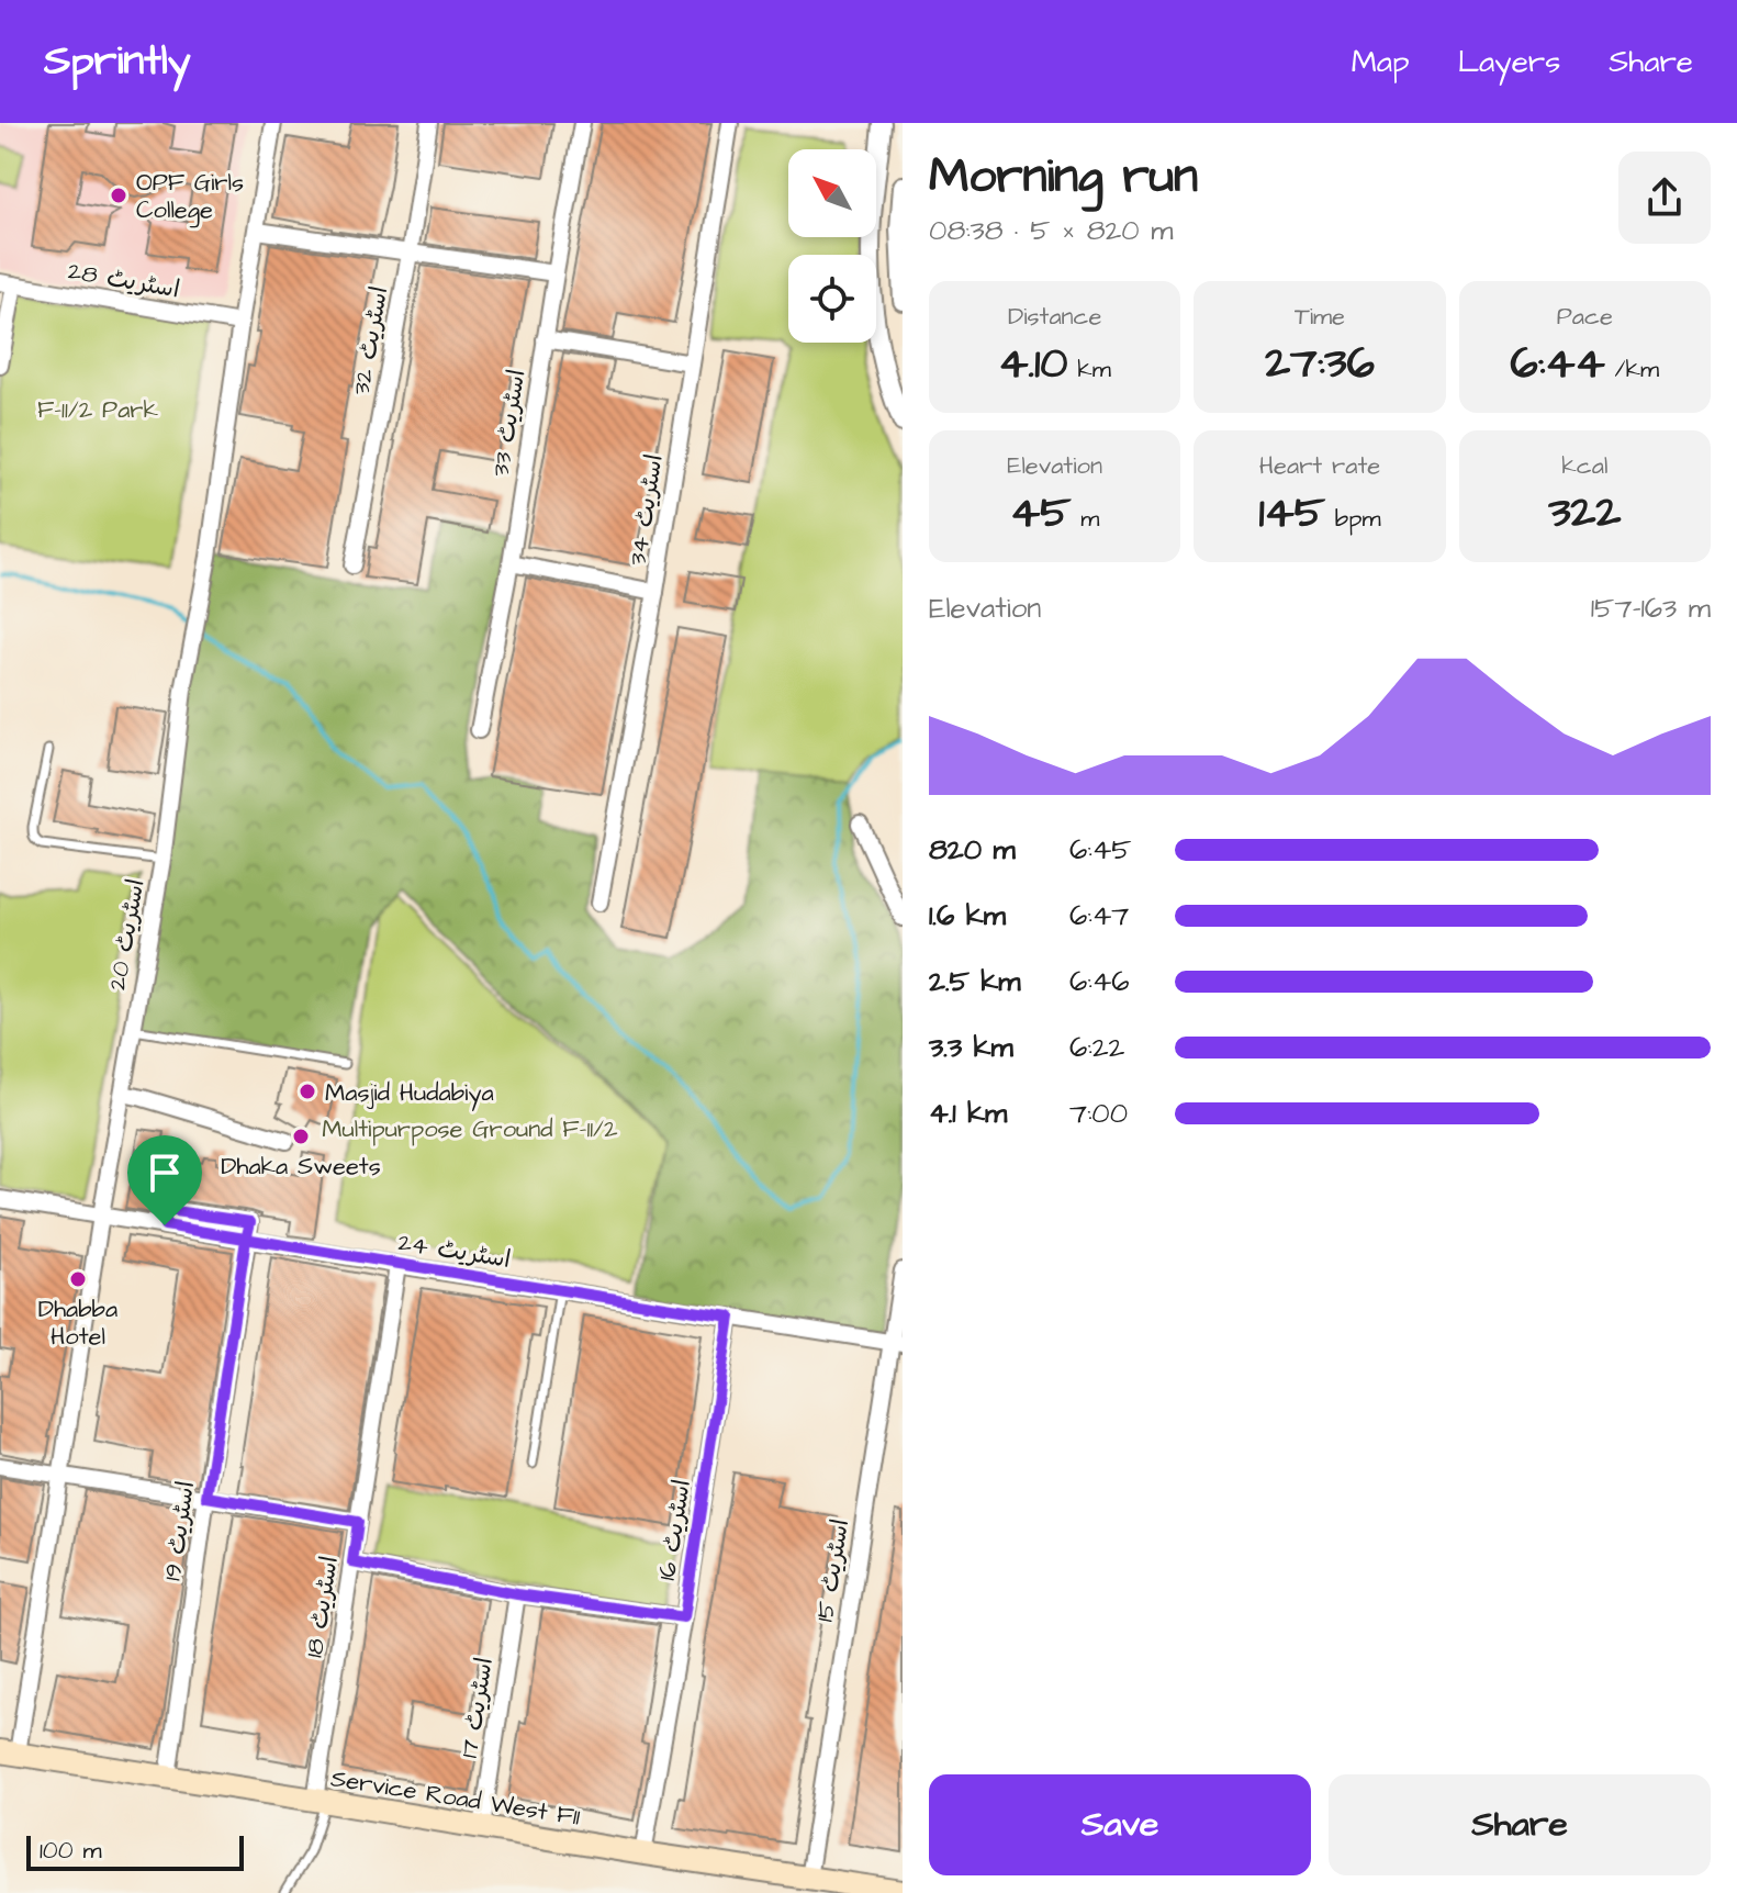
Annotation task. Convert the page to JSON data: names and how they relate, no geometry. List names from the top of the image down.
{
  "streets": {
    "main road": ["Service Road West F11"],
    "street": [
      "اسٹریٹ 28",
      "اسٹریٹ 32",
      "اسٹریٹ 33",
      "اسٹریٹ 34",
      "اسٹریٹ 20",
      "اسٹریٹ 24",
      "اسٹریٹ 16",
      "اسٹریٹ 19",
      "اسٹریٹ 15",
      "اسٹریٹ 18",
      "اسٹریٹ 17"
    ]
  },
  "crossings": [
    ["اسٹریٹ 28", "اسٹریٹ 20"],
    ["اسٹریٹ 20", "اسٹریٹ 24"],
    ["اسٹریٹ 20", "Service Road West F11"],
    ["اسٹریٹ 24", "اسٹریٹ 16"],
    ["اسٹریٹ 24", "اسٹریٹ 19"],
    ["اسٹریٹ 24", "اسٹریٹ 15"],
    ["اسٹریٹ 24", "اسٹریٹ 18"],
    ["اسٹریٹ 16", "Service Road West F11"],
    ["اسٹریٹ 19", "Service Road West F11"],
    ["اسٹریٹ 15", "Service Road West F11"],
    ["اسٹریٹ 18", "Service Road West F11"],
    ["اسٹریٹ 17", "Service Road West F11"]
  ],
  "parks": ["F-11/2 Park", "Multipurpose Ground F-11/2"],
  "places": [
    "OPF Girls College",
    "Masjid Hudabiya",
    "Dhaka Sweets",
    "Dhabba Hotel"
  ],
  "scale_bar": "100 m",
  "north": "top left",
  "page": {
    "header": "Sprintly",
    "nav": ["Map", "Layers", "Share"],
    "heading": ["Morning run", "08:38 · 5 × 820 m"],
    "stats": [
      ["Distance", "4.10 km"],
      ["Time", "27:36"],
      ["Pace", "6:44 /km"],
      ["Elevation", "45 m"],
      ["Heart rate", "145 bpm"],
      ["kcal", "322"]
    ],
    "chart": ["Elevation", "157–163 m"],
    "list": [
      {
        "name": "820 m",
        "note": "6:45"
      },
      {
        "name": "1.6 km",
        "note": "6:47"
      },
      {
        "name": "2.5 km",
        "note": "6:46"
      },
      {
        "name": "3.3 km",
        "note": "6:22"
      },
      {
        "name": "4.1 km",
        "note": "7:00"
      }
    ],
    "buttons": ["Save", "Share"],
    "scale": "100 m"
  }
}
